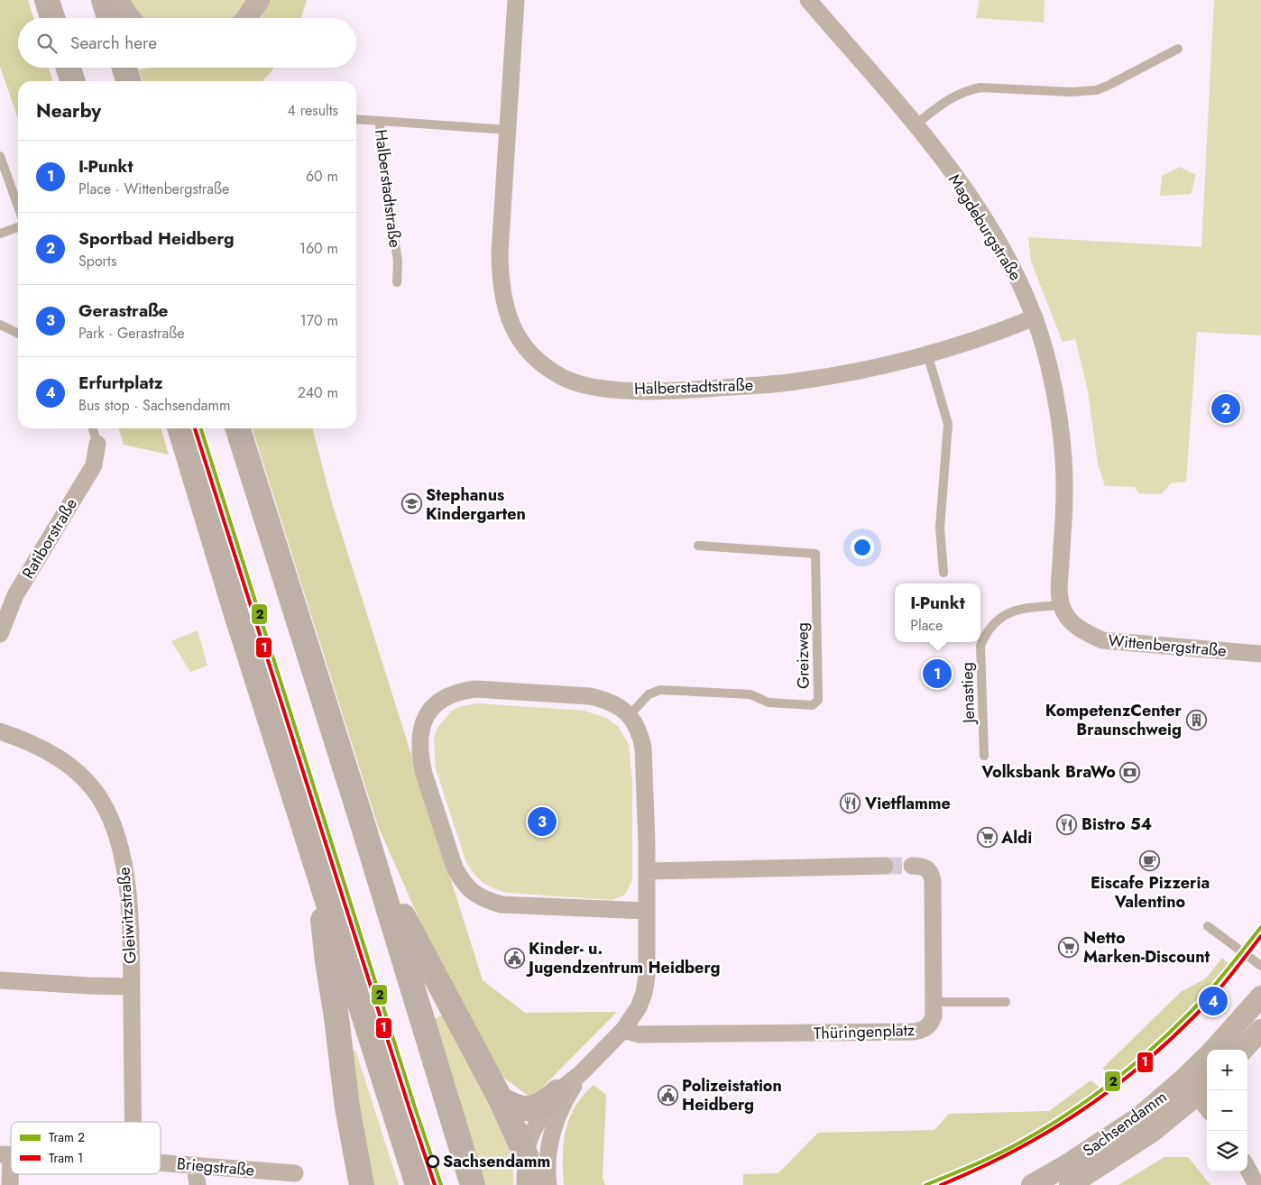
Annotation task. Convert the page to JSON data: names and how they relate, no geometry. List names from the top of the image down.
{
  "streets": {
    "street": [
      "Halberstadtstraße",
      "Magdeburgstraße",
      "Ratiborstraße",
      "Wittenbergstraße",
      "Gleiwitzstraße",
      "Thüringenplatz",
      "Sachsendamm",
      "Briegstraße"
    ],
    "lane": ["Greizweg", "Jenastieg"]
  },
  "crossings": [
    ["Halberstadtstraße", "Magdeburgstraße"],
    ["Magdeburgstraße", "Wittenbergstraße"],
    ["Magdeburgstraße", "Jenastieg"],
    ["Wittenbergstraße", "Jenastieg"]
  ],
  "places": {
    "school or university": ["Stephanus Kindergarten"],
    "building": ["KompetenzCenter Braunschweig"],
    "bank": ["Volksbank BraWo"],
    "restaurant": ["Vietflamme", "Bistro 54"],
    "supermarket": ["Aldi", "Netto Marken-Discount"],
    "cafe": ["Eiscafe Pizzeria Valentino"],
    "public building": ["Kinder- u. Jugendzentrum Heidberg", "Polizeistation Heidberg"],
    "other": ["Sachsendamm"]
  },
  "lines": ["tram line 2", "tram line 1"],
  "legend": ["Tram 2", "Tram 1"],
  "page": {
    "search": "Search here",
    "heading": ["Nearby", "4 results"],
    "list": [
      {
        "mark": "1",
        "name": "I-Punkt",
        "note": "Place · Wittenbergstraße",
        "value": "60 m"
      },
      {
        "mark": "2",
        "name": "Sportbad Heidberg",
        "note": "Sports",
        "value": "160 m"
      },
      {
        "mark": "3",
        "name": "Gerastraße",
        "note": "Park · Gerastraße",
        "value": "170 m"
      },
      {
        "mark": "4",
        "name": "Erfurtplatz",
        "note": "Bus stop · Sachsendamm",
        "value": "240 m"
      }
    ],
    "pins": [
      "2",
      "1",
      "3",
      "4"
    ],
    "popup": ["I-Punkt", "Place"],
    "map_buttons": ["+", "−"]
  }
}
